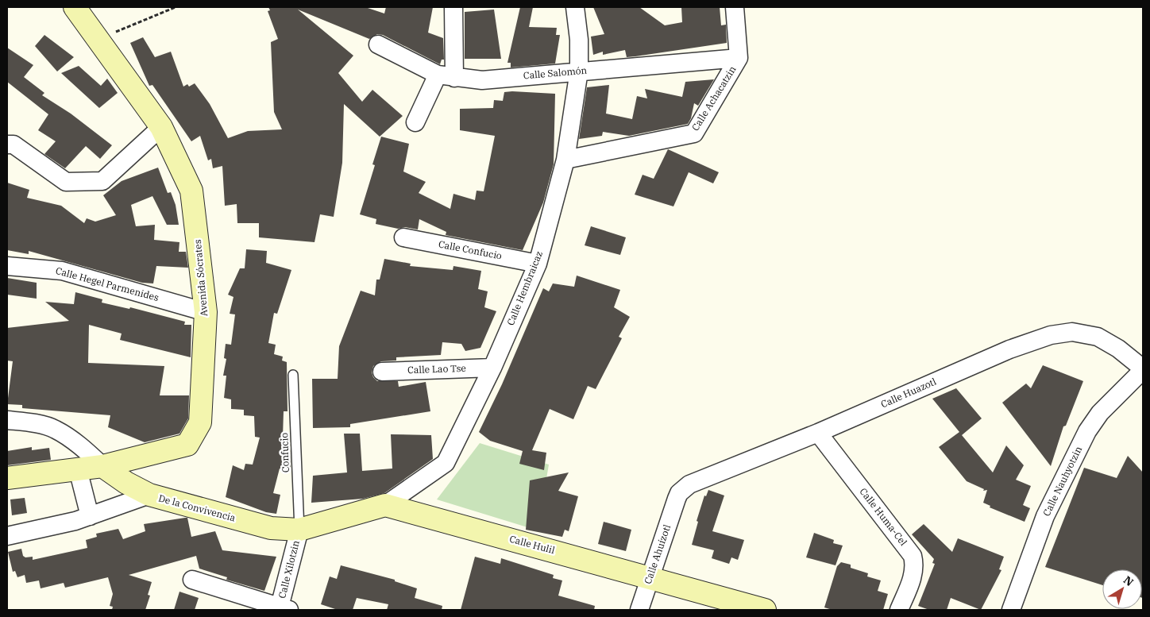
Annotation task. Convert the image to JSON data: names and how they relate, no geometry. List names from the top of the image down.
{
  "streets": {
    "street": [
      "Calle Salomón",
      "Calle Achacatzin",
      "Calle Confucio",
      "Avenida Sócrates",
      "Calle Hegel Parmenides",
      "Calle Hembraicaz",
      "Calle Lao Tse",
      "Calle Huazotl",
      "Calle Nauhyotzin",
      "De la Convivencia",
      "Calle Huma-Cel",
      "Calle Hulil",
      "Calle Ahuízotl",
      "Calle Xilotzin"
    ],
    "lane": ["Confucio"]
  },
  "crossings": [
    ["Calle Salomón", "Calle Achacatzin"],
    ["Calle Salomón", "Calle Hembraicaz"],
    ["Calle Achacatzin", "Calle Hembraicaz"],
    ["Calle Confucio", "Calle Hembraicaz"],
    ["Avenida Sócrates", "Calle Hegel Parmenides"],
    ["Avenida Sócrates", "De la Convivencia"],
    ["Calle Hembraicaz", "Calle Lao Tse"],
    ["Calle Hembraicaz", "Calle Hulil"],
    ["Calle Huazotl", "Calle Nauhyotzin"],
    ["Calle Huazotl", "Calle Huma-Cel"],
    ["Calle Huazotl", "Calle Ahuízotl"],
    ["Confucio", "De la Convivencia"],
    ["Confucio", "Calle Xilotzin"],
    ["De la Convivencia", "Calle Xilotzin"],
    ["Calle Hulil", "Calle Ahuízotl"]
  ],
  "north": "top right"
}
